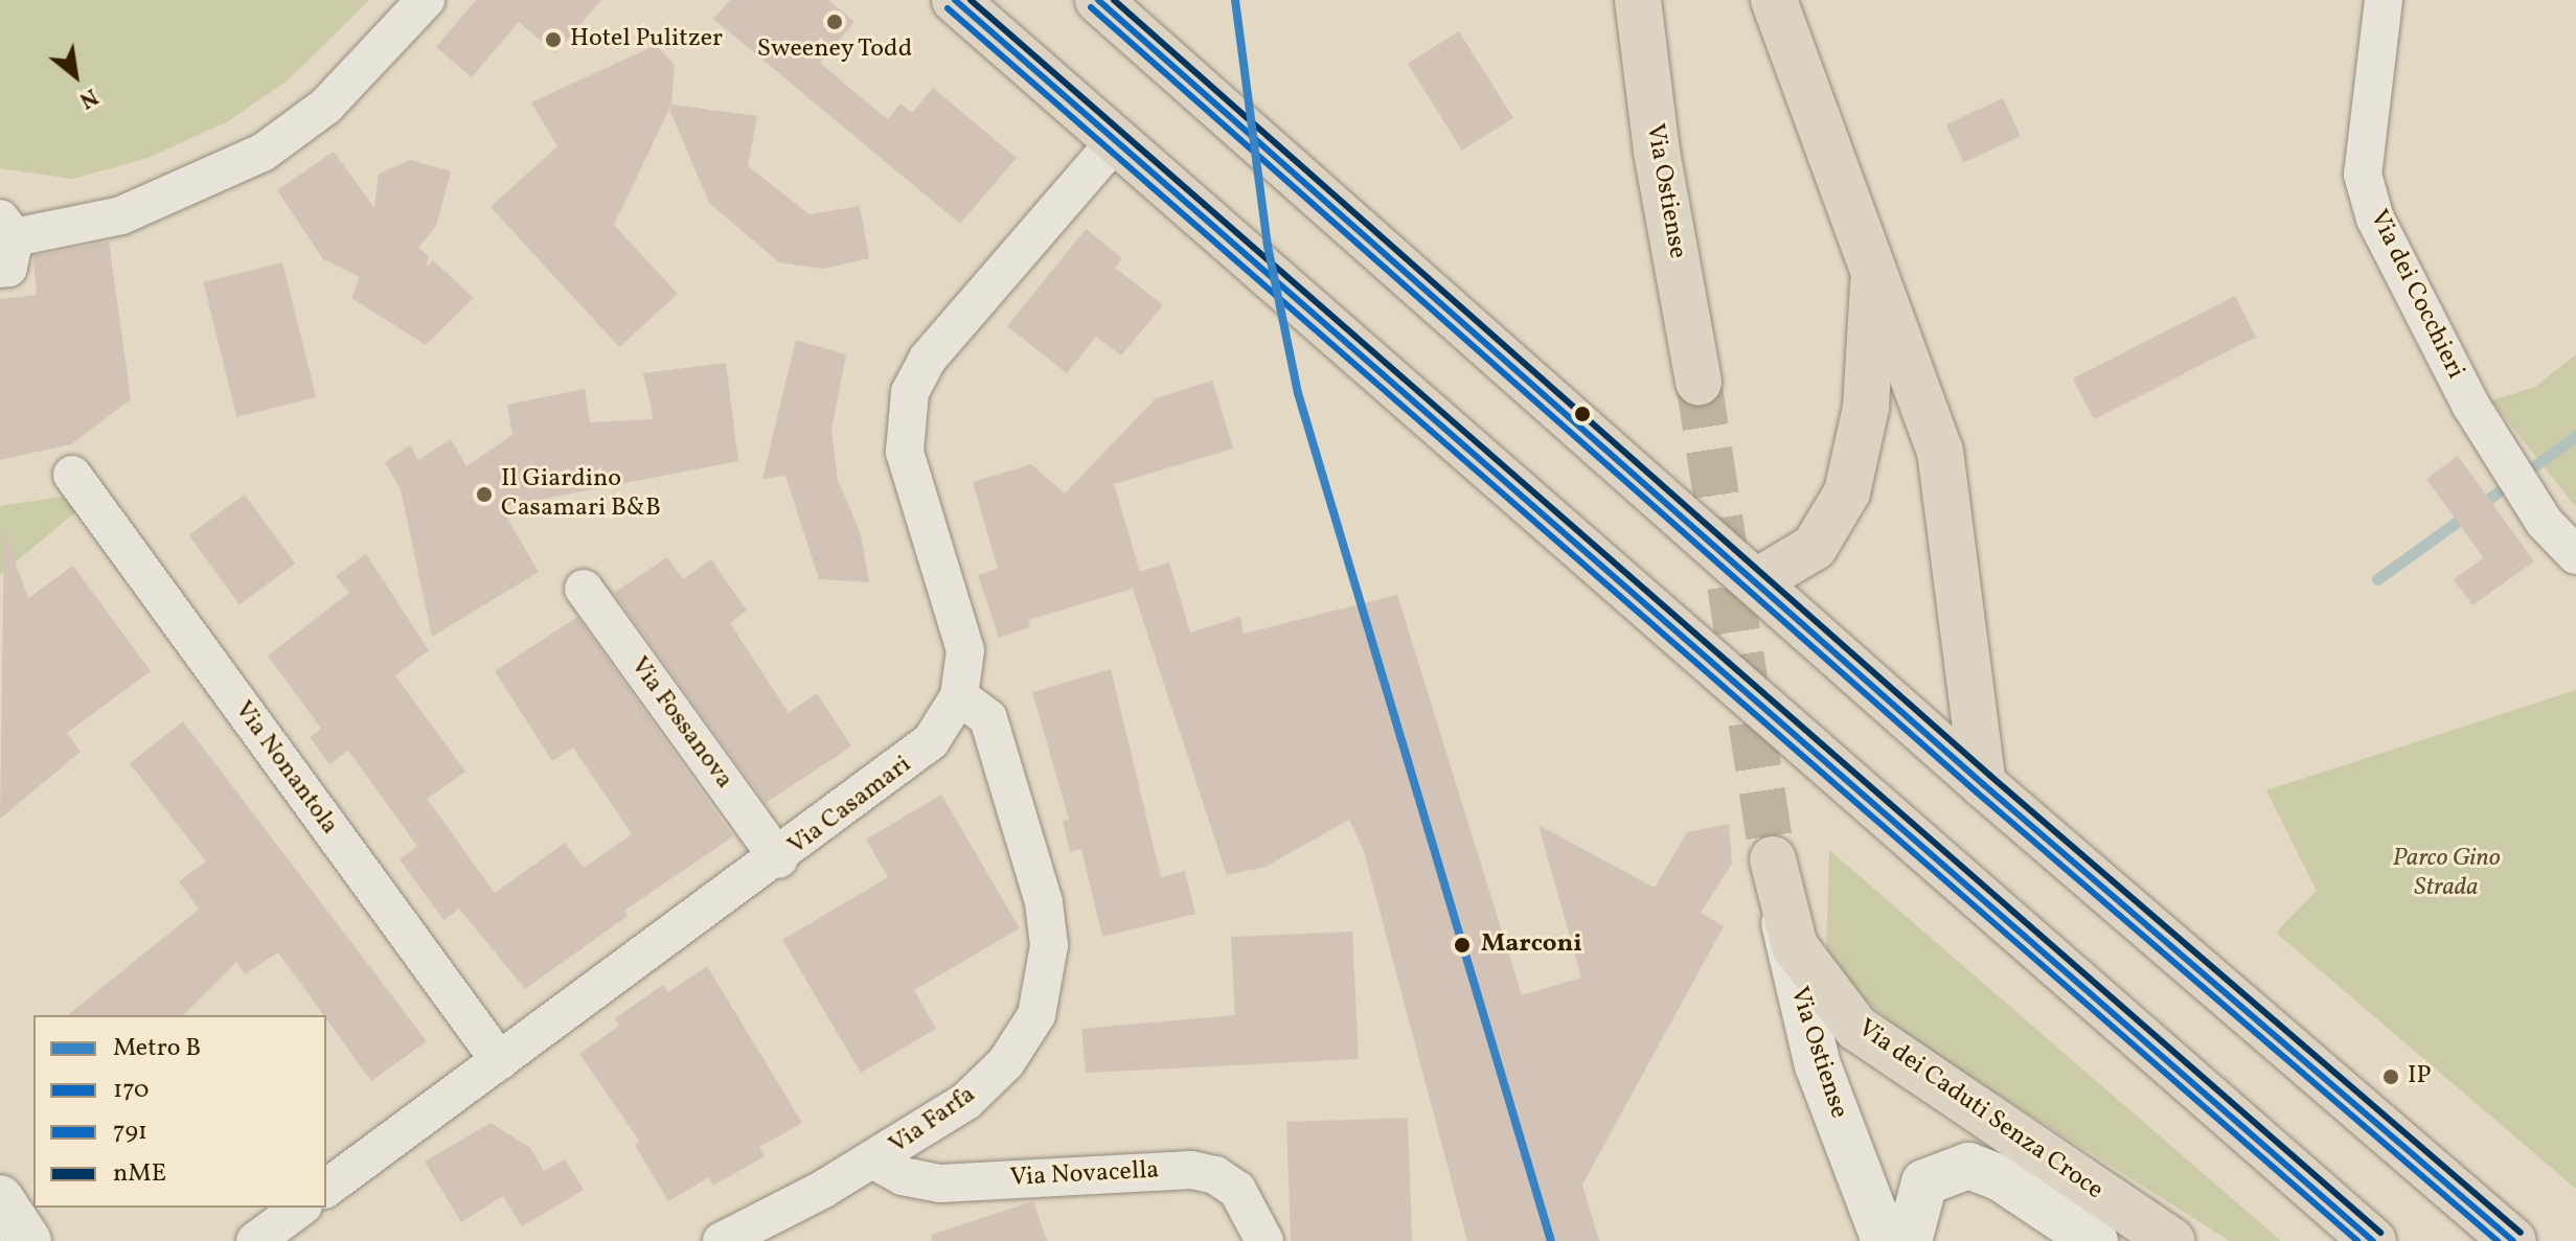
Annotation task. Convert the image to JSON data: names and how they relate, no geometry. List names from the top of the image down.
{
  "streets": {
    "main road": ["Via Ostiense", "Via dei Caduti Senza Croce"],
    "street": [
      "Via dei Cocchieri",
      "Via Fossanova",
      "Via Nonantola",
      "Via Casamari",
      "Via Farfa",
      "Via Novacella"
    ]
  },
  "crossings": [
    ["Via Ostiense", "Via dei Caduti Senza Croce"],
    ["Via Fossanova", "Via Casamari"],
    ["Via Nonantola", "Via Casamari"],
    ["Via Casamari", "Via Farfa"],
    ["Via Farfa", "Via Novacella"]
  ],
  "parks": ["Parco Gino Strada"],
  "places": [
    "Sweeney Todd",
    "Hotel Pulitzer",
    "Il Giardino Casamari B&B",
    "Marconi",
    "IP"
  ],
  "lines": [
    "metro line B",
    "transit line 170",
    "transit line nME",
    "transit line 791"
  ],
  "legend": [
    "Metro B",
    "170",
    "791",
    "nME"
  ],
  "north": "bottom right"
}
